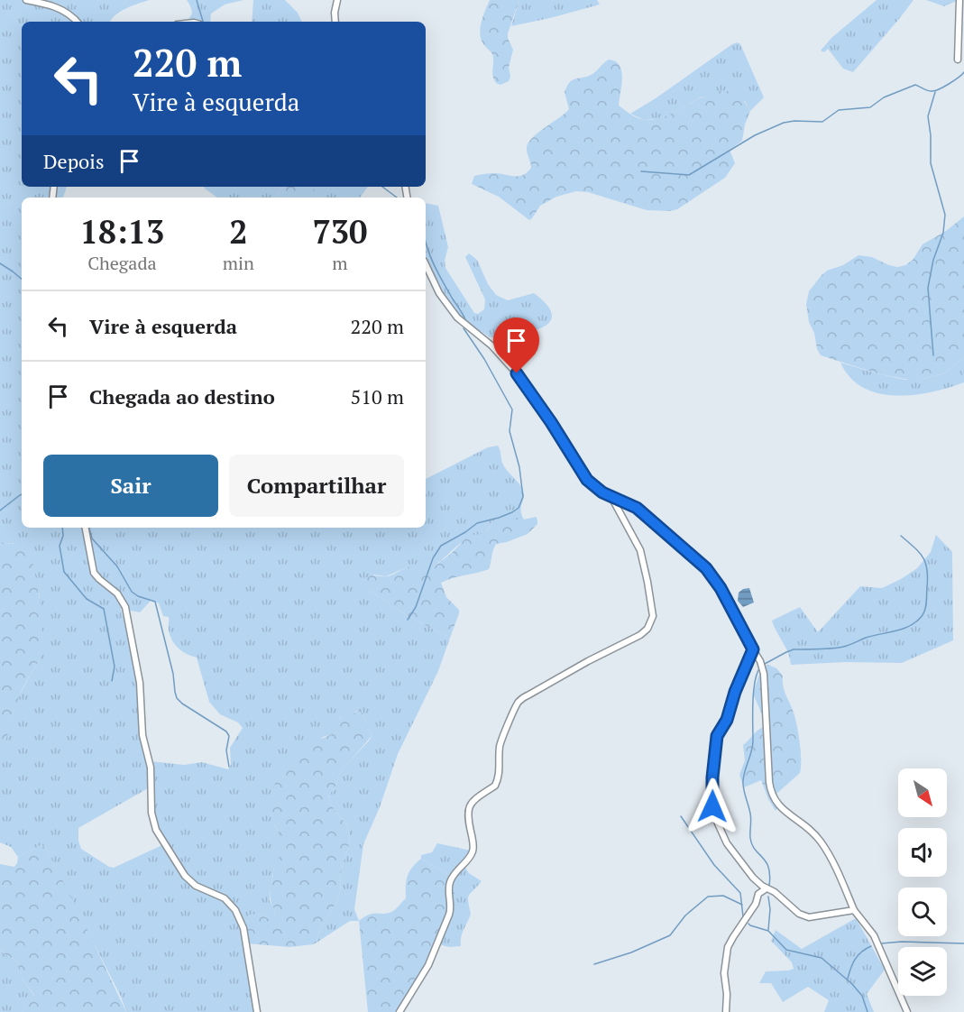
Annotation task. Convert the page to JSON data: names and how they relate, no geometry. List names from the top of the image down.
{
  "north": "bottom right",
  "page": {
    "turn": ["220 m", "Vire à esquerda"],
    "then": "Depois",
    "eta": [
      "18:13",
      "Chegada",
      "2",
      "min",
      "730",
      "m"
    ],
    "list": [
      {
        "name": "Vire à esquerda",
        "value": "220 m"
      },
      {
        "name": "Chegada ao destino",
        "value": "510 m"
      }
    ],
    "buttons": ["Sair", "Compartilhar"]
  }
}
